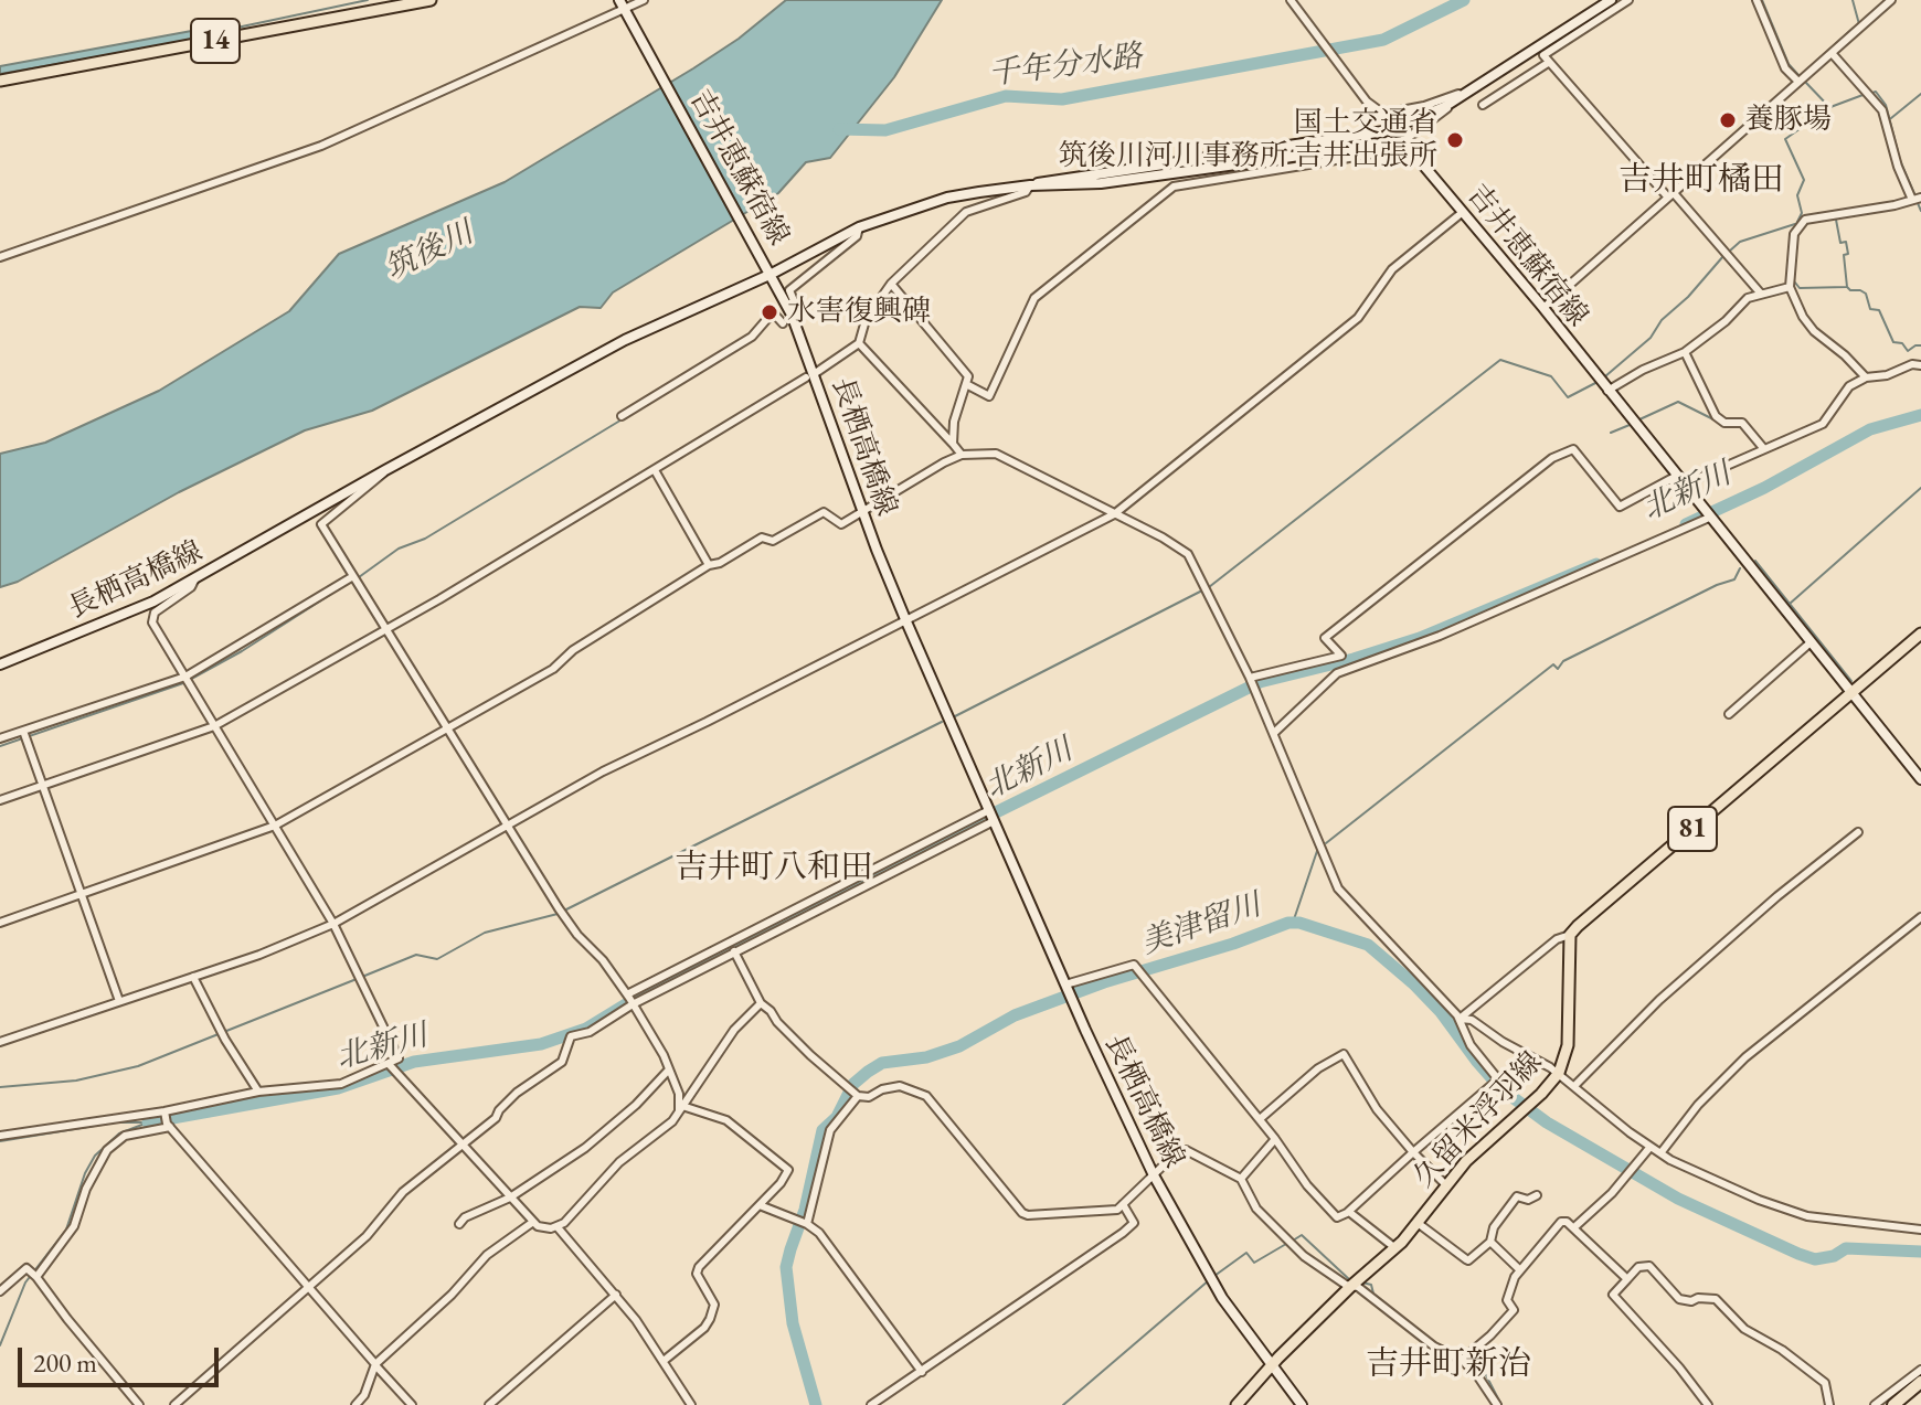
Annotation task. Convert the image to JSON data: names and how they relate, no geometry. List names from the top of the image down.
{
  "streets": {
    "main road": [
      "14",
      "吉井恵蘇宿線",
      "長栖高橋線",
      "81",
      "久留米浮羽線"
    ]
  },
  "crossings": [
    ["吉井恵蘇宿線", "長栖高橋線"],
    ["吉井恵蘇宿線", "81"],
    ["長栖高橋線", "久留米浮羽線"],
    ["81", "久留米浮羽線"]
  ],
  "districts": ["吉井町橘田", "吉井町八和田", "吉井町新治"],
  "water": [
    "千年分水路",
    "筑後川",
    "北新川",
    "美津留川"
  ],
  "places": ["養豚場", "国土交通省 筑後川河川事務所 吉井出張所", "水害復興碑"],
  "scale_bar": "200 m"
}
